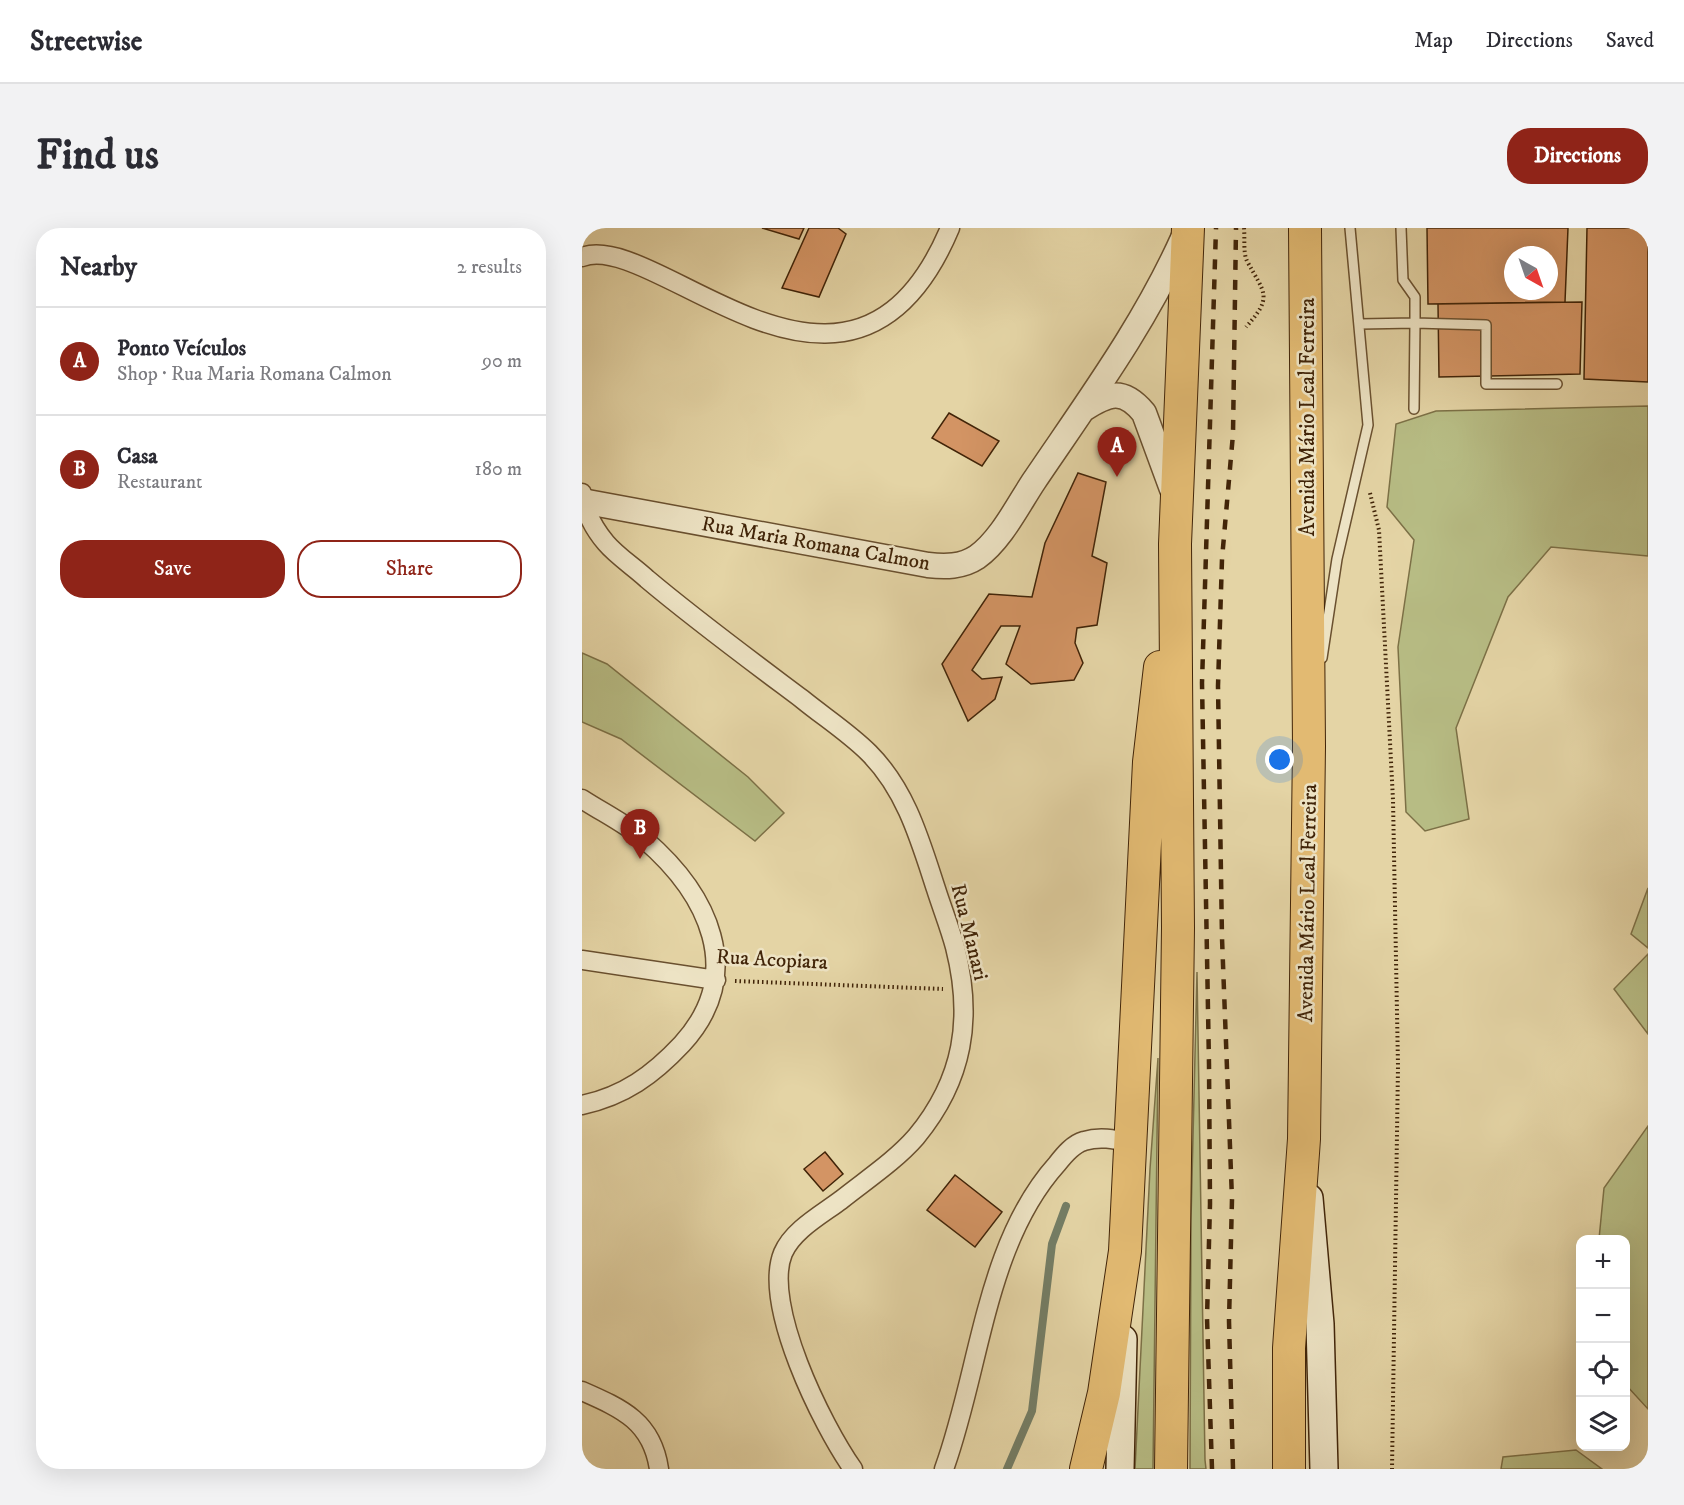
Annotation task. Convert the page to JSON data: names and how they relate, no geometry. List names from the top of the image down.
{
  "streets": {
    "highway": ["Avenida Mário Leal Ferreira"],
    "street": ["Rua Maria Romana Calmon", "Rua Manari", "Rua Acopiara"]
  },
  "crossings": [
    ["Rua Maria Romana Calmon", "Rua Manari"],
    ["Rua Manari", "Rua Acopiara"]
  ],
  "north": "bottom right",
  "page": {
    "header": "Streetwise",
    "nav": ["Map", "Directions", "Saved"],
    "buttons": [
      "Directions",
      ["Save", "Share"]
    ],
    "title": "Find us",
    "heading": ["Nearby", "2 results"],
    "list": [
      {
        "mark": "A",
        "name": "Ponto Veículos",
        "note": "Shop · Rua Maria Romana Calmon",
        "value": "90 m"
      },
      {
        "mark": "B",
        "name": "Casa",
        "note": "Restaurant",
        "value": "180 m"
      }
    ],
    "pins": ["A", "B"],
    "map_buttons": ["+", "−"]
  }
}
